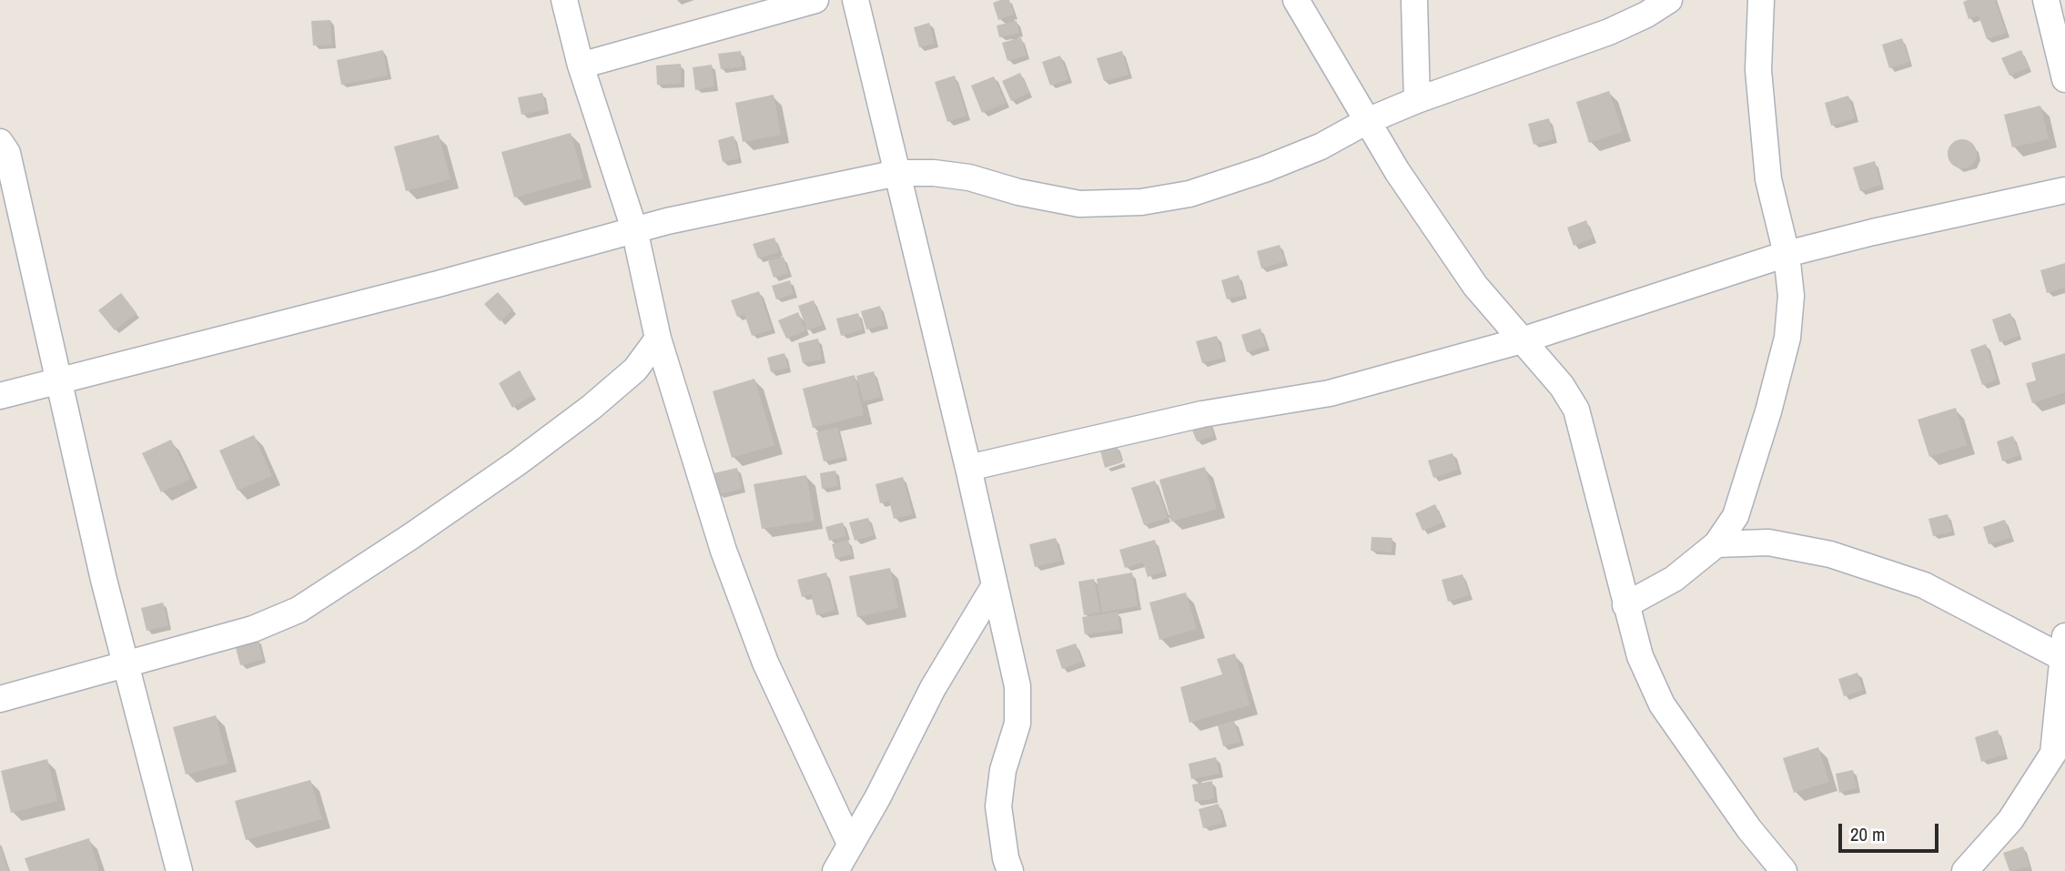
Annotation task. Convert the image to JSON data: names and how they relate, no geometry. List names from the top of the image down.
{
  "scale_bar": "20 m"
}
